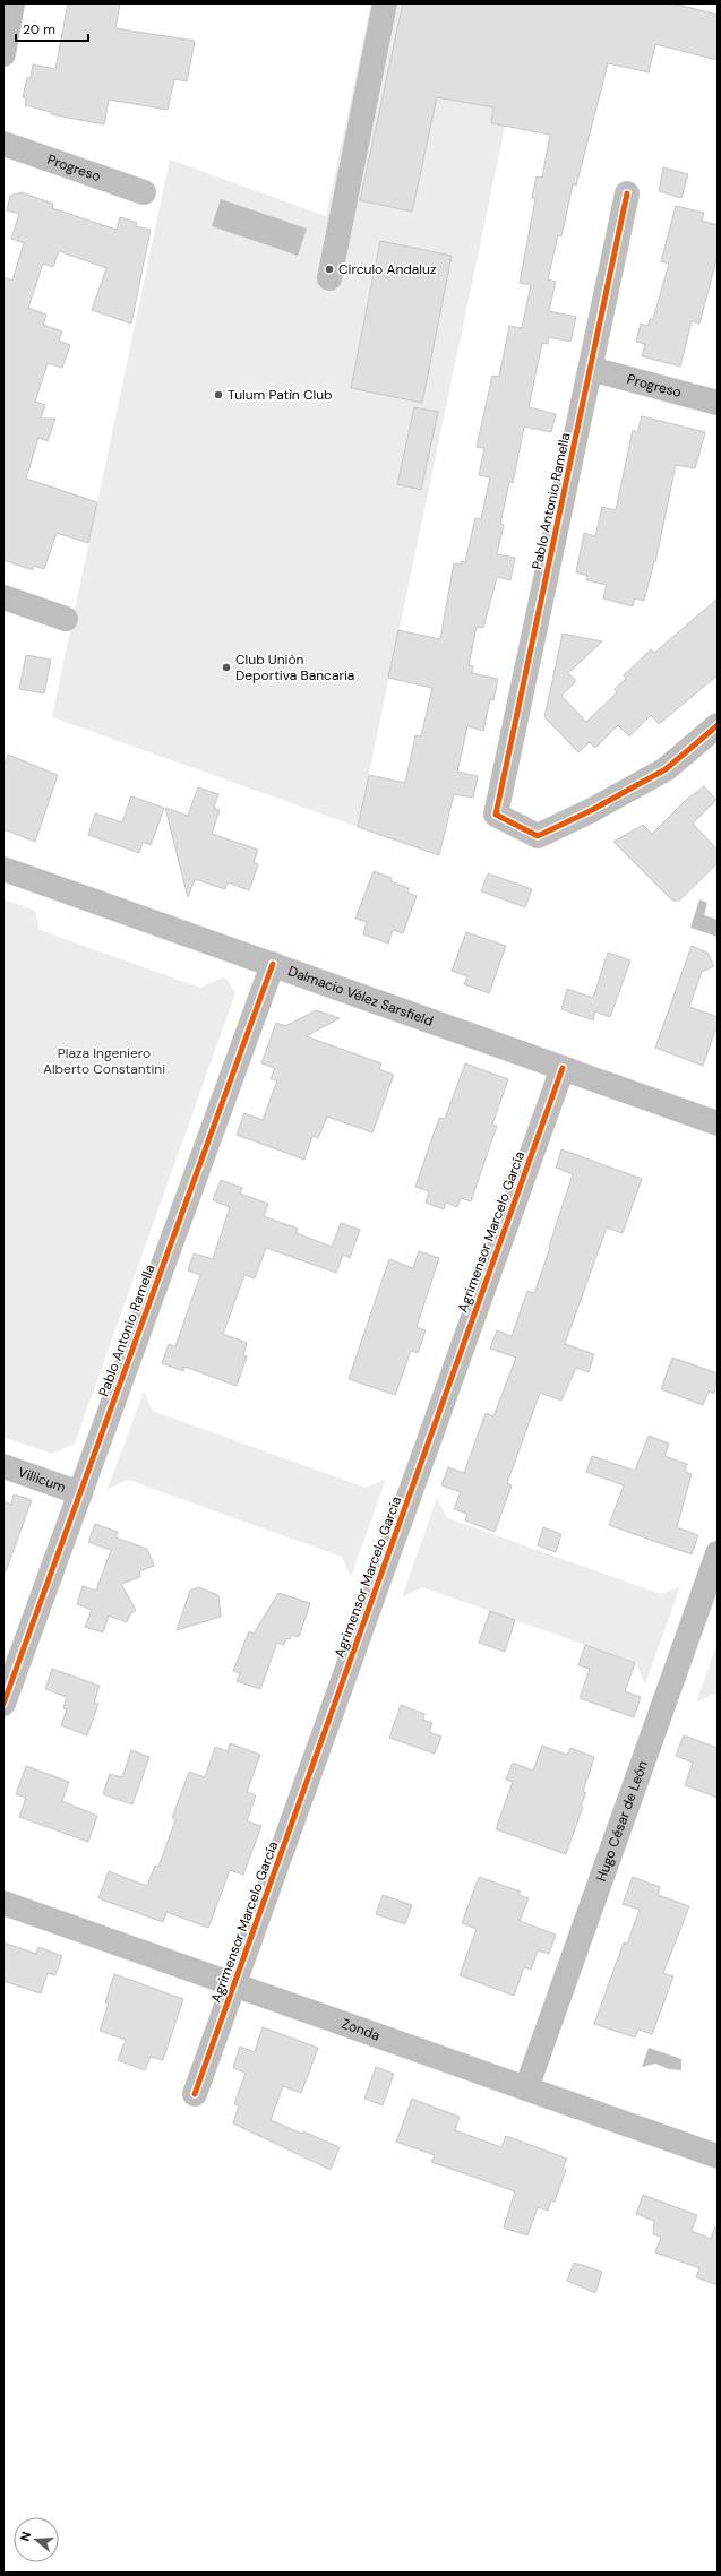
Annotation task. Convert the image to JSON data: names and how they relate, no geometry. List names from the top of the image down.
{
  "streets": {
    "street": [
      "Progreso",
      "Pablo Antonio Ramella",
      "Dalmacio Vélez Sarsfield",
      "Agrimensor Marcelo García",
      "Villicum",
      "Hugo César de León",
      "Zonda"
    ]
  },
  "crossings": [
    ["Progreso", "Pablo Antonio Ramella"],
    ["Pablo Antonio Ramella", "Dalmacio Vélez Sarsfield"],
    ["Pablo Antonio Ramella", "Villicum"],
    ["Dalmacio Vélez Sarsfield", "Agrimensor Marcelo García"],
    ["Agrimensor Marcelo García", "Zonda"],
    ["Hugo César de León", "Zonda"]
  ],
  "parks": ["Plaza Ingeniero Alberto Constantini"],
  "places": ["Circulo Andaluz", "Tulum Patìn Club", "Club Uniòn Deportiva Bancaria"],
  "scale_bar": "20 m",
  "north": "left"
}
